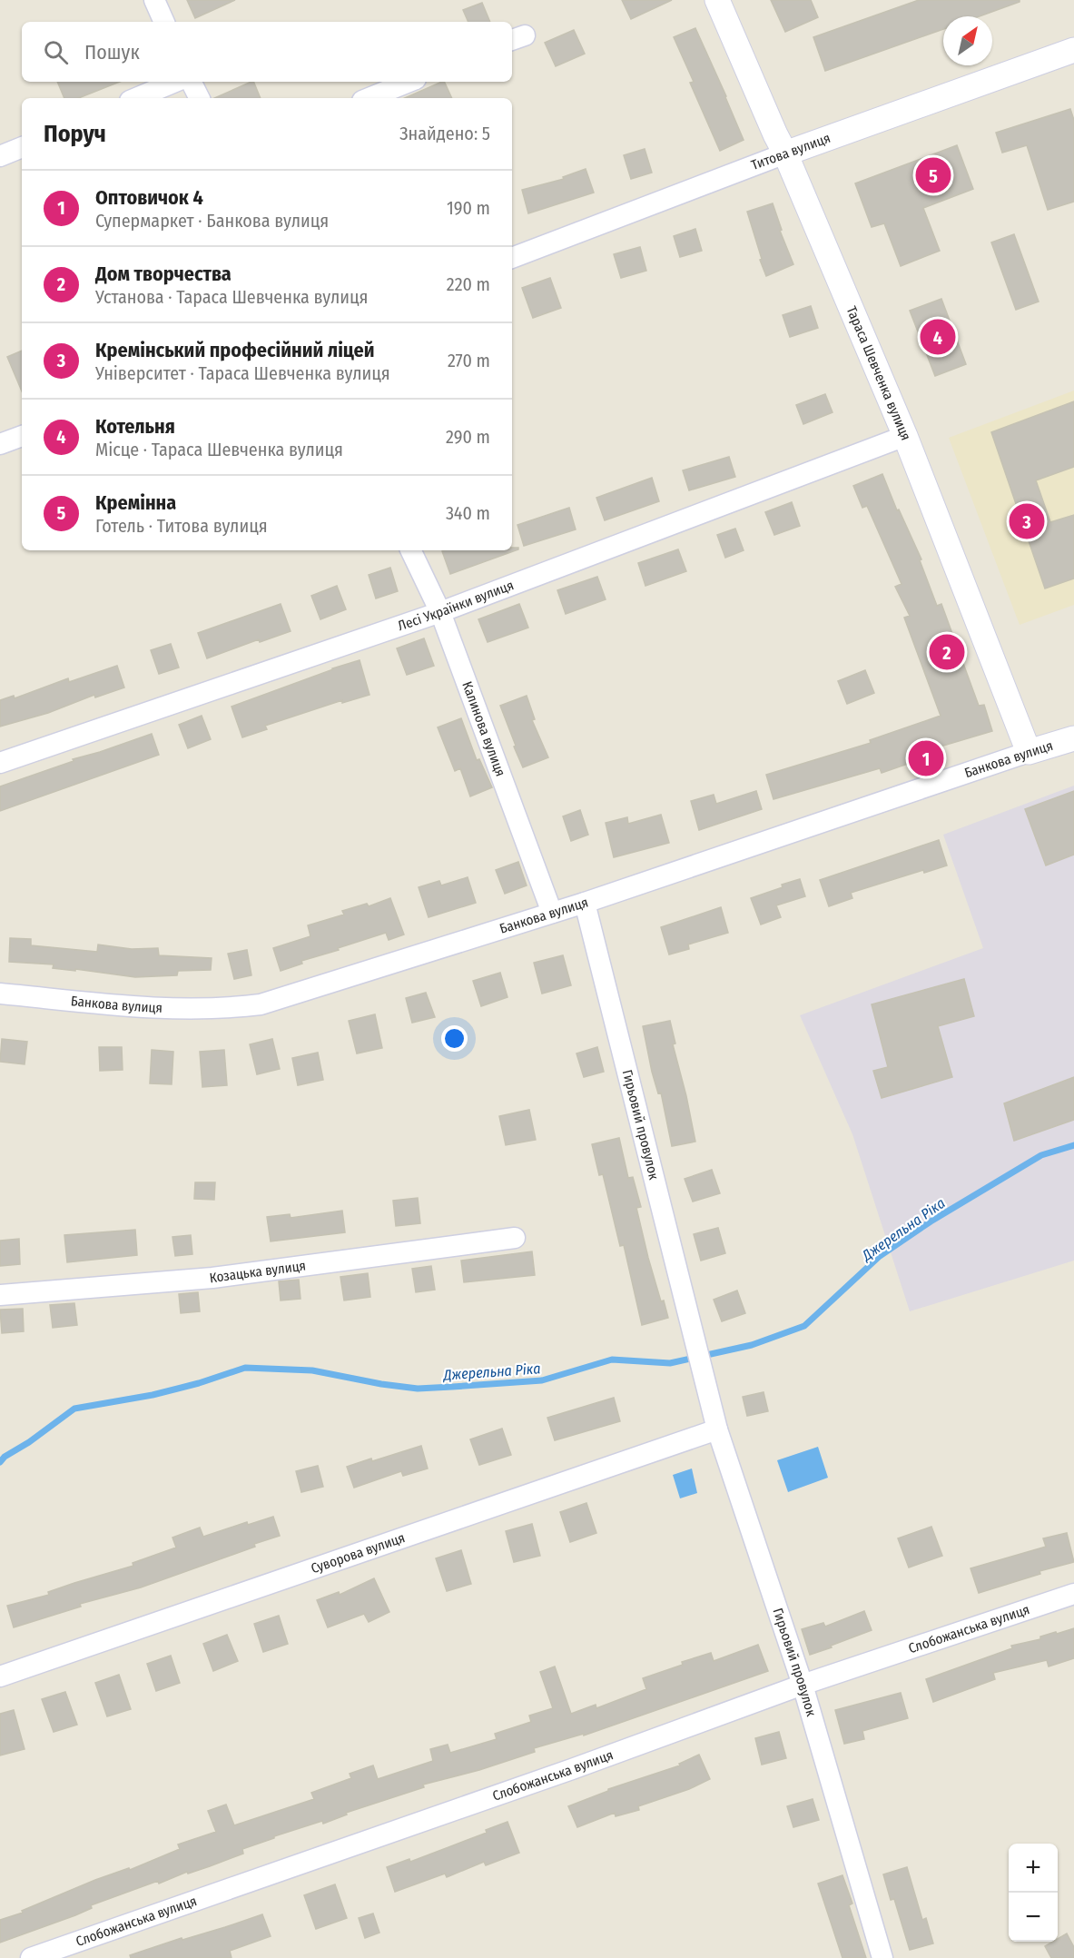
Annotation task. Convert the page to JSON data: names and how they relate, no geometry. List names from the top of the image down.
{
  "streets": {
    "street": [
      "Титова вулиця",
      "Тараса Шевченка вулиця",
      "Лесі Українки вулиця",
      "Калинова вулиця",
      "Банкова вулиця",
      "Гирьовий провулок",
      "Козацька вулиця",
      "Суворова вулиця",
      "Слобожанська вулиця"
    ]
  },
  "crossings": [
    ["Титова вулиця", "Тараса Шевченка вулиця"],
    ["Тараса Шевченка вулиця", "Лесі Українки вулиця"],
    ["Тараса Шевченка вулиця", "Банкова вулиця"],
    ["Лесі Українки вулиця", "Калинова вулиця"],
    ["Калинова вулиця", "Банкова вулиця"],
    ["Банкова вулиця", "Гирьовий провулок"],
    ["Гирьовий провулок", "Суворова вулиця"],
    ["Гирьовий провулок", "Слобожанська вулиця"]
  ],
  "water": ["Джерельна Ріка"],
  "north": "top right",
  "page": {
    "search": "Пошук",
    "heading": ["Поруч", "Знайдено: 5"],
    "pins": [
      "5",
      "4",
      "3",
      "2",
      "1"
    ],
    "list": [
      {
        "mark": "1",
        "name": "Оптовичок 4",
        "note": "Супермаркет · Банкова вулиця",
        "value": "190 m"
      },
      {
        "mark": "2",
        "name": "Дом творчества",
        "note": "Установа · Тараса Шевченка вулиця",
        "value": "220 m"
      },
      {
        "mark": "3",
        "name": "Кремінський професійний ліцей",
        "note": "Університет · Тараса Шевченка вулиця",
        "value": "270 m"
      },
      {
        "mark": "4",
        "name": "Котельня",
        "note": "Місце · Тараса Шевченка вулиця",
        "value": "290 m"
      },
      {
        "mark": "5",
        "name": "Кремінна",
        "note": "Готель · Титова вулиця",
        "value": "340 m"
      }
    ],
    "map_buttons": ["+", "−"]
  }
}
